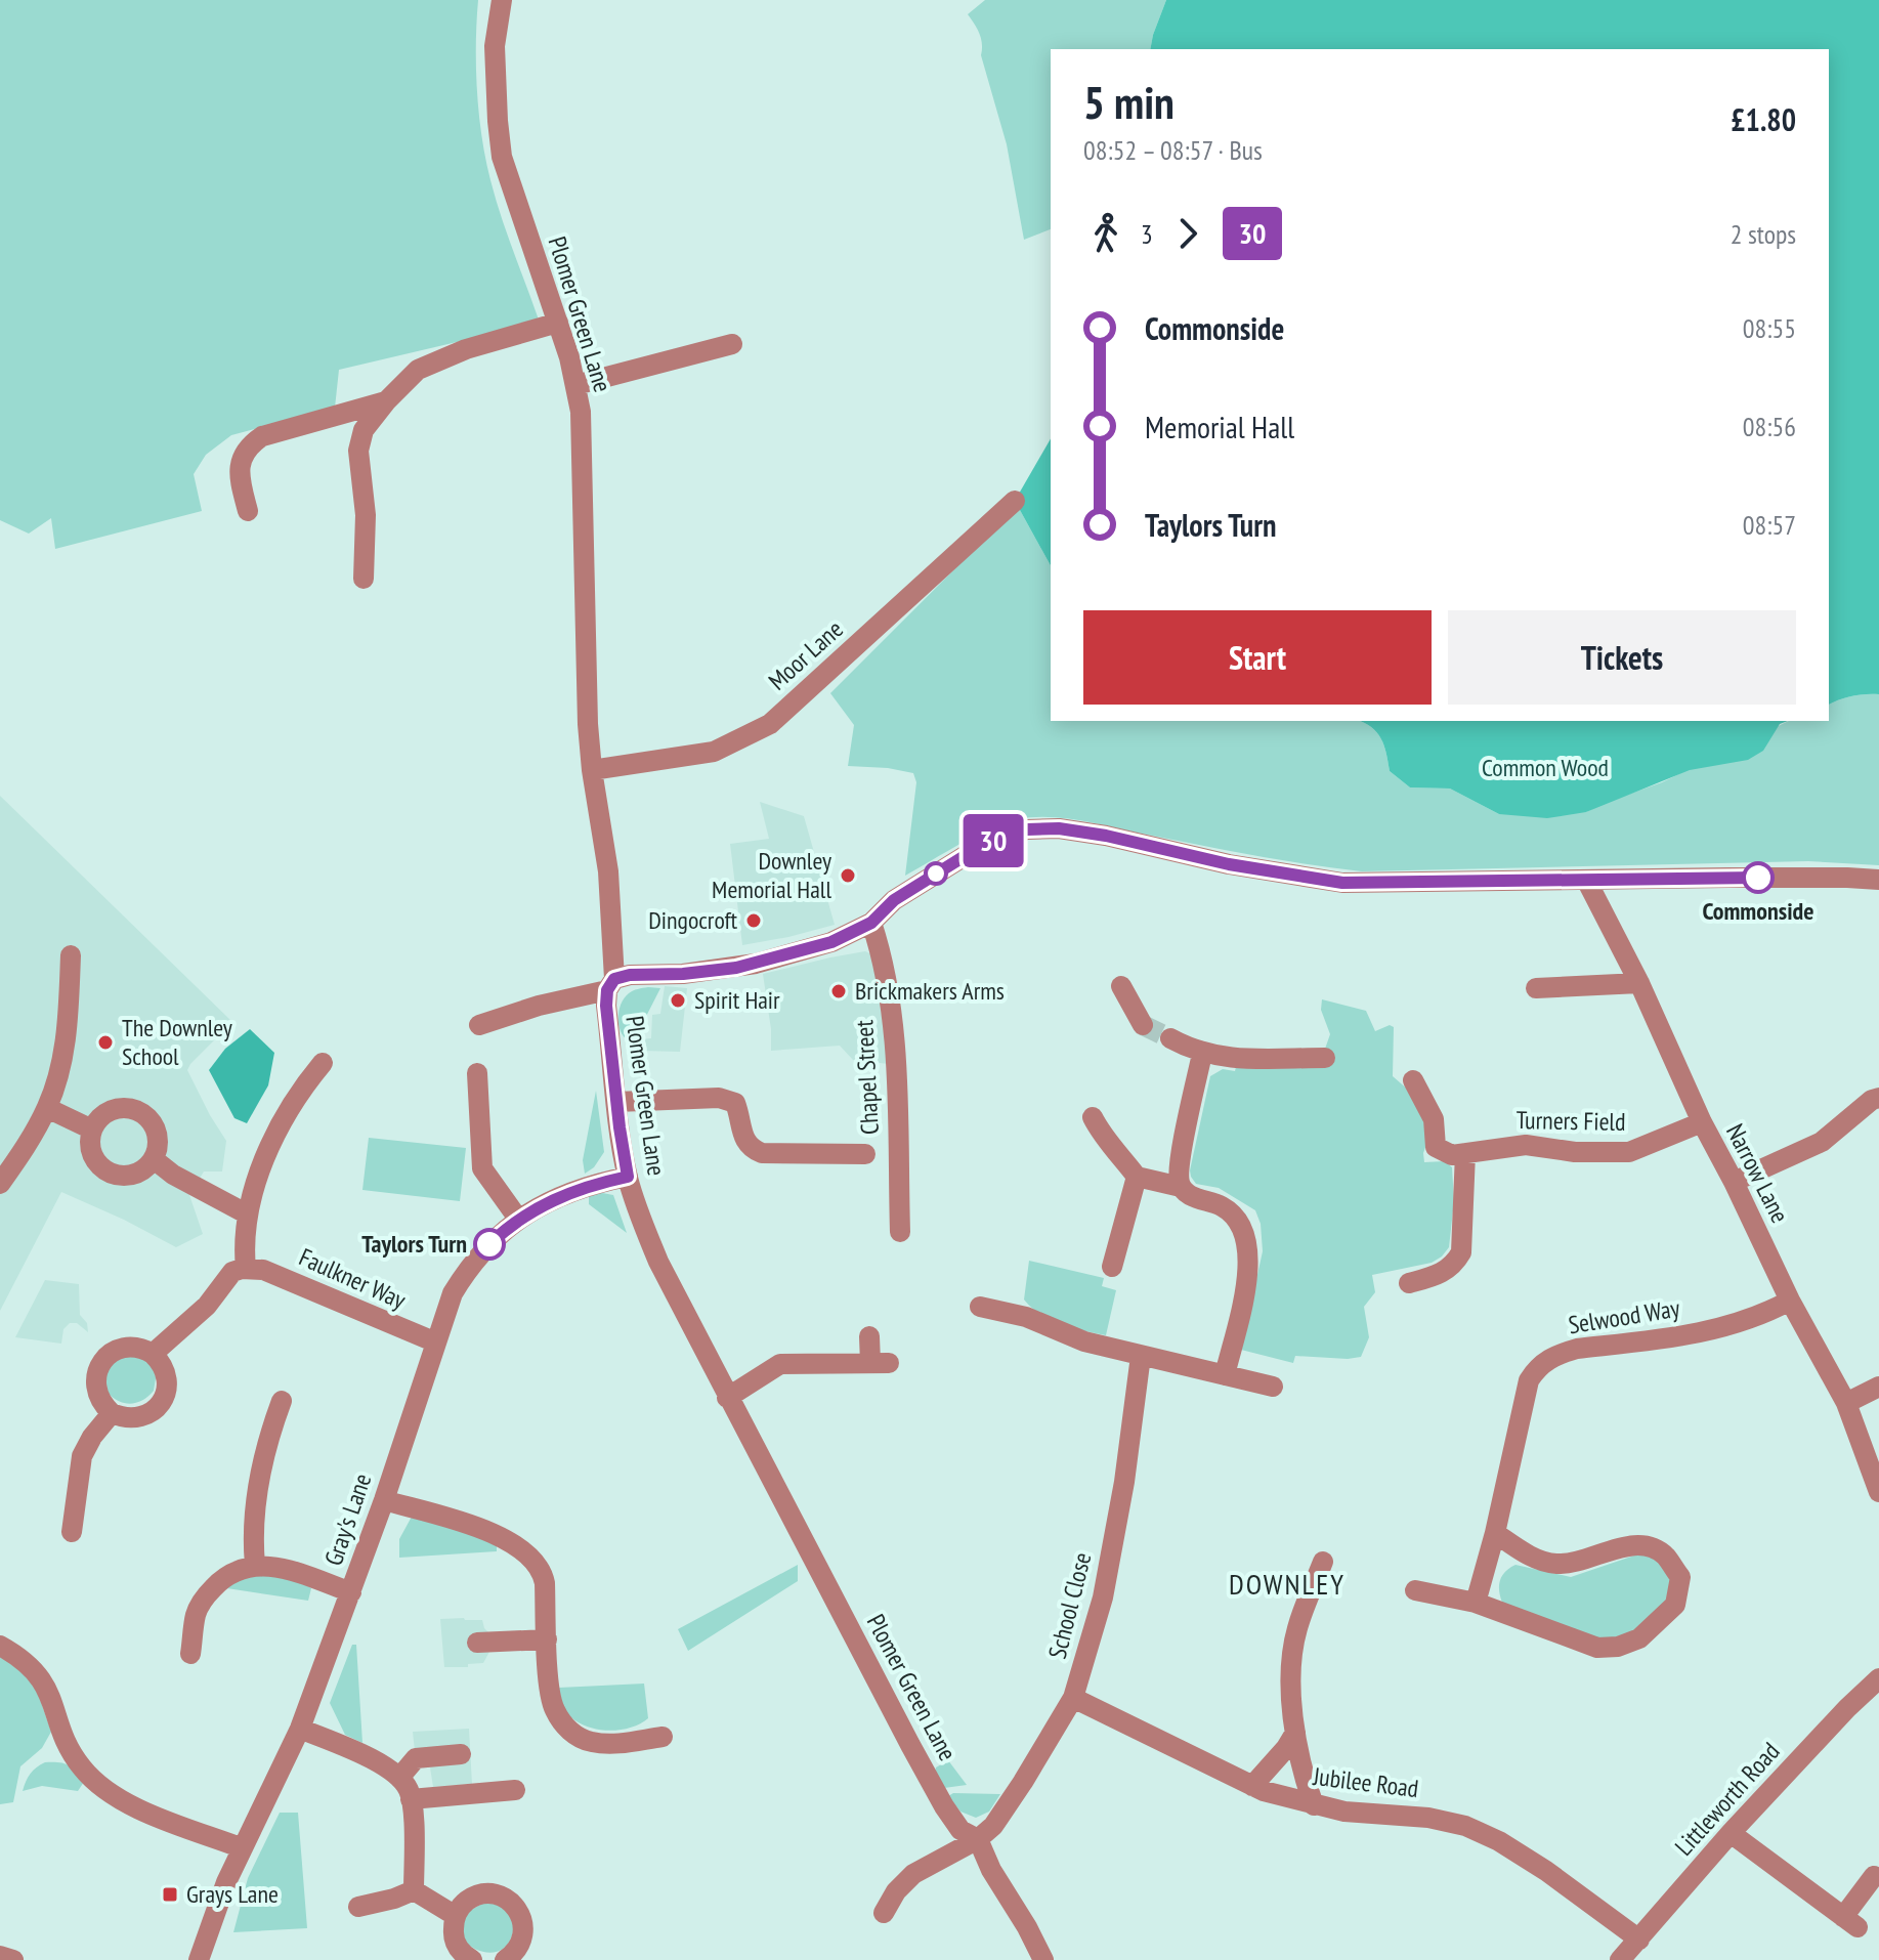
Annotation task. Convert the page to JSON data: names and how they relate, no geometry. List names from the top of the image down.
{
  "streets": {
    "street": [
      "Plomer Green Lane",
      "Moor Lane",
      "Chapel Street",
      "Turners Field",
      "Narrow Lane",
      "Faulkner Way",
      "Selwood Way",
      "Gray's Lane",
      "School Close",
      "Jubilee Road",
      "Littleworth Road"
    ]
  },
  "crossings": [
    ["Plomer Green Lane", "Moor Lane"],
    ["Plomer Green Lane", "Gray's Lane"],
    ["Plomer Green Lane", "School Close"],
    ["Turners Field", "Narrow Lane"],
    ["Narrow Lane", "Selwood Way"],
    ["Faulkner Way", "Gray's Lane"],
    ["School Close", "Jubilee Road"],
    ["Jubilee Road", "Littleworth Road"]
  ],
  "districts": ["DOWNLEY"],
  "parks": ["Common Wood"],
  "places": {
    "other": [
      "Downley Memorial Hall",
      "Commonside",
      "Dingocroft",
      "Brickmakers Arms",
      "Spirit Hair",
      "The Downley School",
      "Taylors Turn"
    ],
    "transit": ["Grays Lane"]
  },
  "lines": ["bus line 30"],
  "page": {
    "on_map": "30",
    "heading": ["5 min", "08:52 – 08:57 · Bus", "£1.80"],
    "legs": ["3", "30", "2 stops"],
    "list": [
      {
        "name": "Commonside",
        "value": "08:55"
      },
      {
        "name": "Memorial Hall",
        "value": "08:56"
      },
      {
        "name": "Taylors Turn",
        "value": "08:57"
      }
    ],
    "buttons": ["Start", "Tickets"]
  }
}
